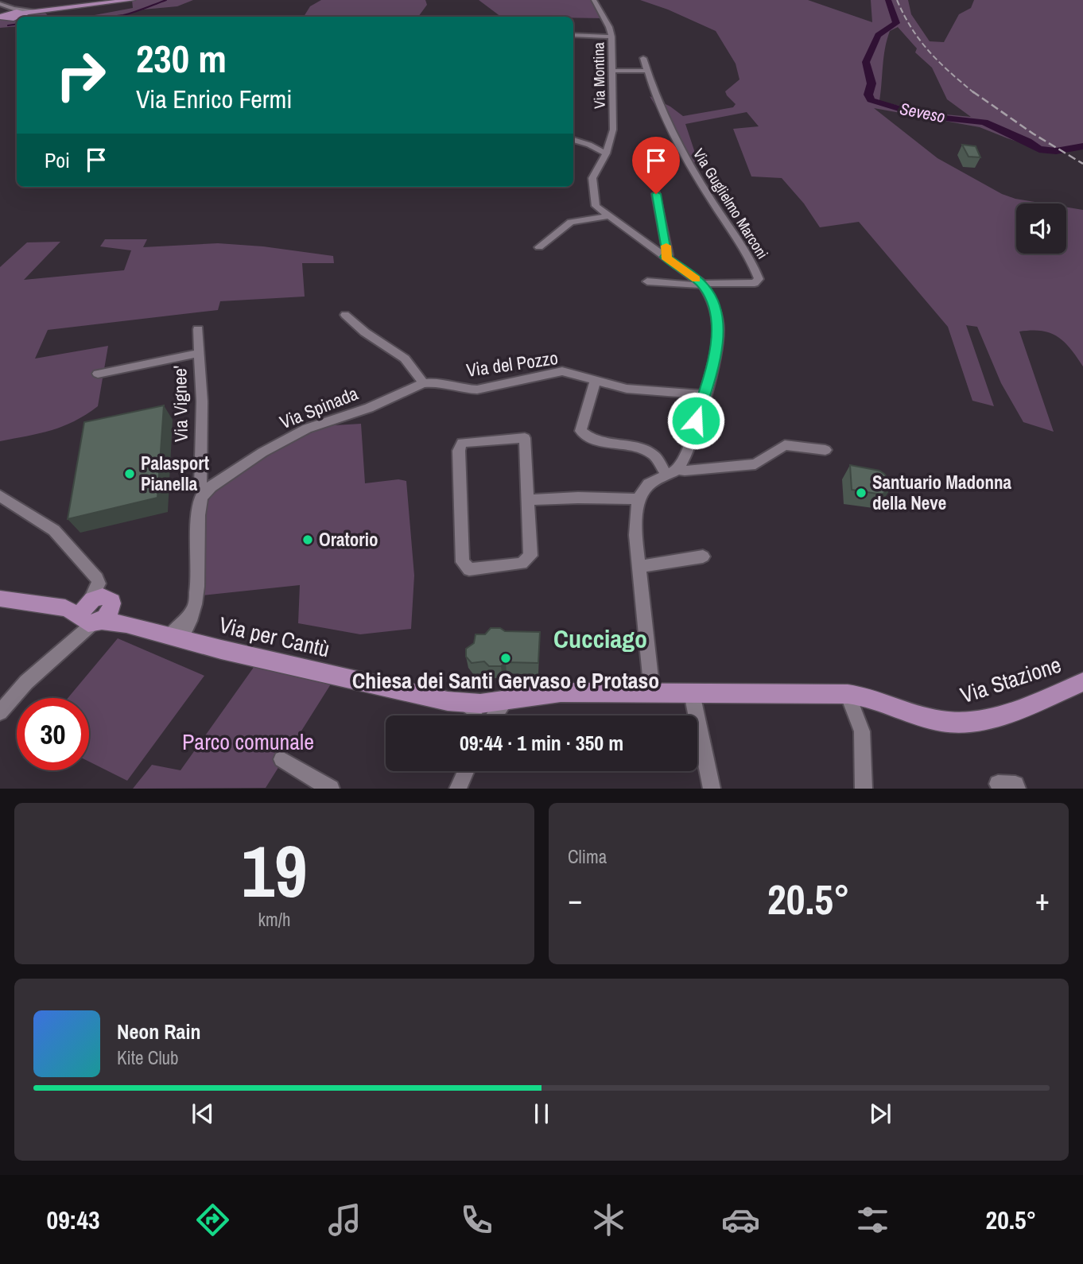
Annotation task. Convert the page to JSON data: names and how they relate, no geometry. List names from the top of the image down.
{
  "streets": {
    "main road": ["Via per Cantù", "Via Stazione"],
    "street": [
      "Via Montina",
      "Via Guglielmo Marconi",
      "Via del Pozzo",
      "Via Vignee'",
      "Via Spinada"
    ]
  },
  "crossings": [
    ["Via del Pozzo", "Via Spinada"],
    ["Via Vignee'", "Via Spinada"],
    ["Via Vignee'", "Via per Cantù"],
    ["Via per Cantù", "Via Stazione"]
  ],
  "districts": ["Cucciago"],
  "water": ["Seveso"],
  "parks": ["Parco comunale"],
  "places": [
    "Palasport Pianella",
    "Santuario Madonna della Neve",
    "Oratorio",
    "Chiesa dei Santi Gervaso e Protaso"
  ],
  "page": {
    "turn": ["230 m", "Via Enrico Fermi"],
    "then": "Poi",
    "limit": "30",
    "trip": "09:44 · 1 min · 350 m",
    "tile": [
      ["19", "km/h"],
      "Clima"
    ],
    "heat": ["−", "20.5°", "+"],
    "song": ["Neon Rain", "Kite Club"],
    "tabs": ["09:43", "20.5°"]
  }
}
